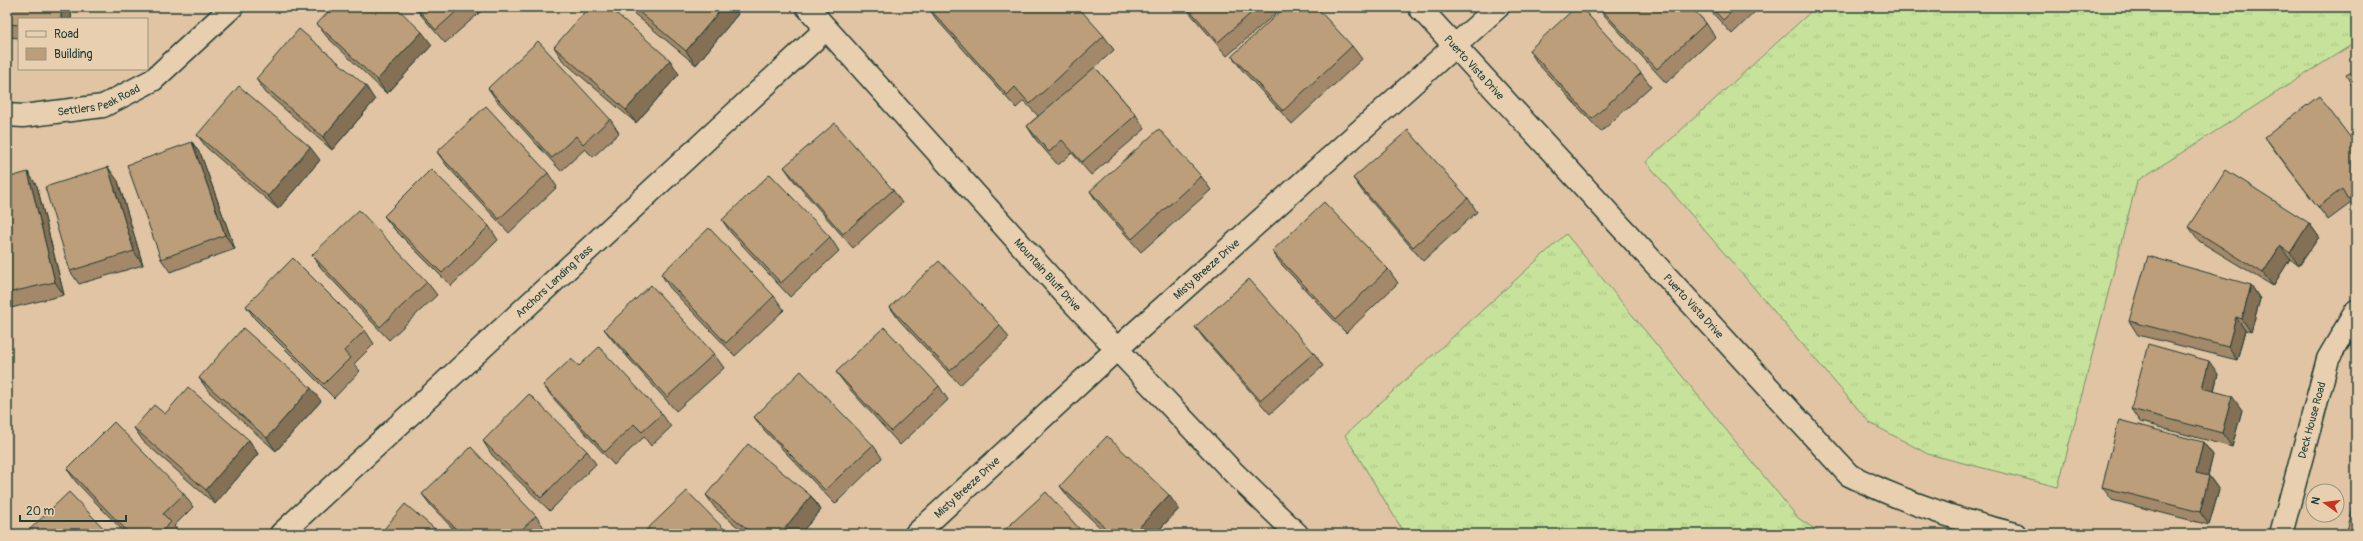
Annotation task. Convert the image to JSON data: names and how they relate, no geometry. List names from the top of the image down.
{
  "streets": {
    "street": [
      "Puerto Vista Drive",
      "Settlers Peak Road",
      "Misty Breeze Drive",
      "Mountain Bluff Drive",
      "Anchors Landing Pass",
      "Deck House Road"
    ]
  },
  "crossings": [
    ["Puerto Vista Drive", "Misty Breeze Drive"],
    ["Misty Breeze Drive", "Mountain Bluff Drive"],
    ["Mountain Bluff Drive", "Anchors Landing Pass"]
  ],
  "legend": ["Road", "Building"],
  "scale_bar": "20 m",
  "north": "left"
}
